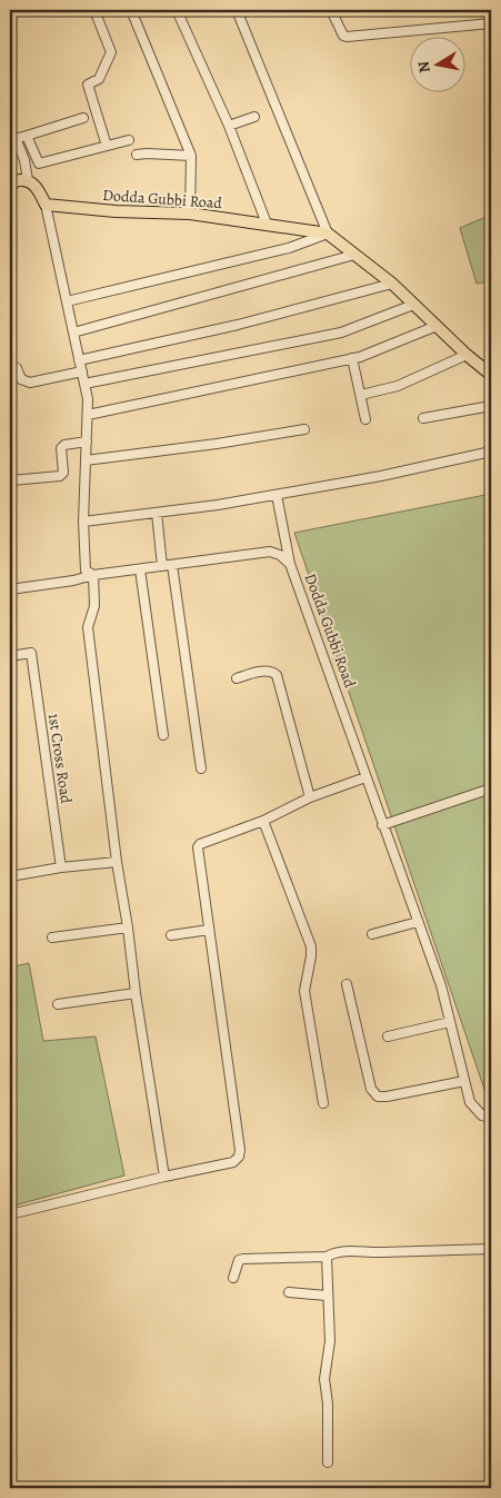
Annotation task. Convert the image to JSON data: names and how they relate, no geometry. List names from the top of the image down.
{
  "streets": {
    "main road": ["Dodda Gubbi Road"],
    "street": ["1st Cross Road"]
  },
  "north": "left"
}
